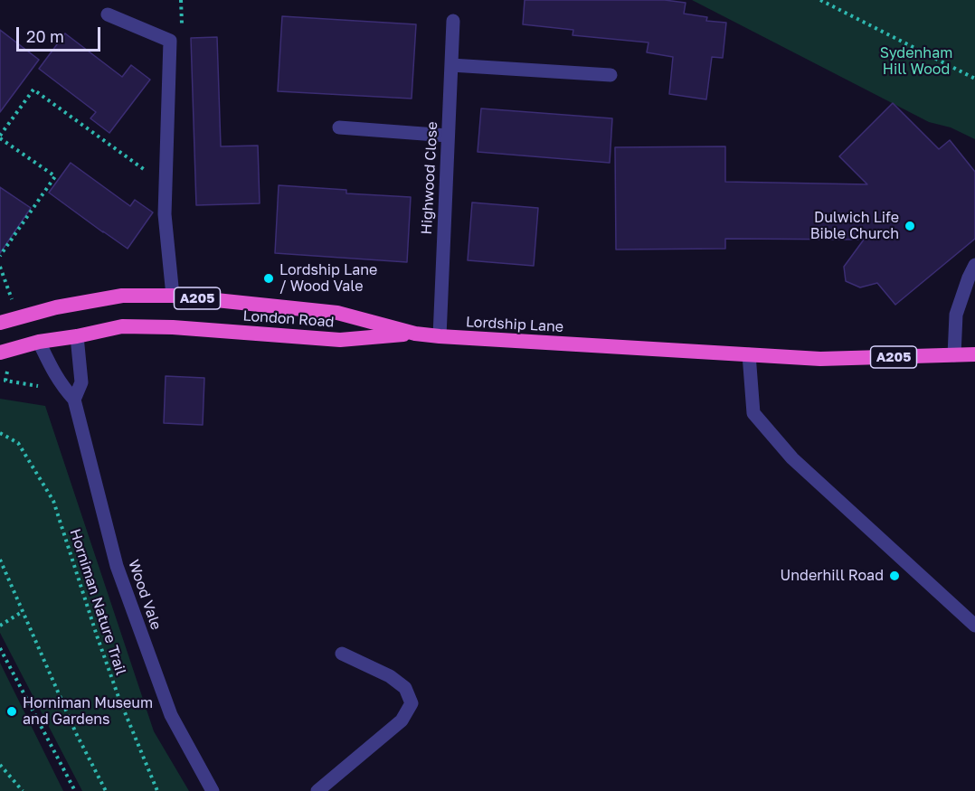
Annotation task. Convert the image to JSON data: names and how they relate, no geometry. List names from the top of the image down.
{
  "streets": {
    "highway": ["A205", "London Road", "Lordship Lane"],
    "street": ["Highwood Close", "Wood Vale"],
    "path": ["Horniman Nature Trail"]
  },
  "crossings": [
    ["Highwood Close", "Lordship Lane"],
    ["London Road", "Lordship Lane"],
    ["London Road", "Wood Vale"]
  ],
  "parks": ["Sydenham Hill Wood"],
  "places": [
    "Dulwich Life Bible Church",
    "Lordship Lane / Wood Vale",
    "Underhill Road",
    "Horniman Museum and Gardens"
  ],
  "scale_bar": "20 m"
}
